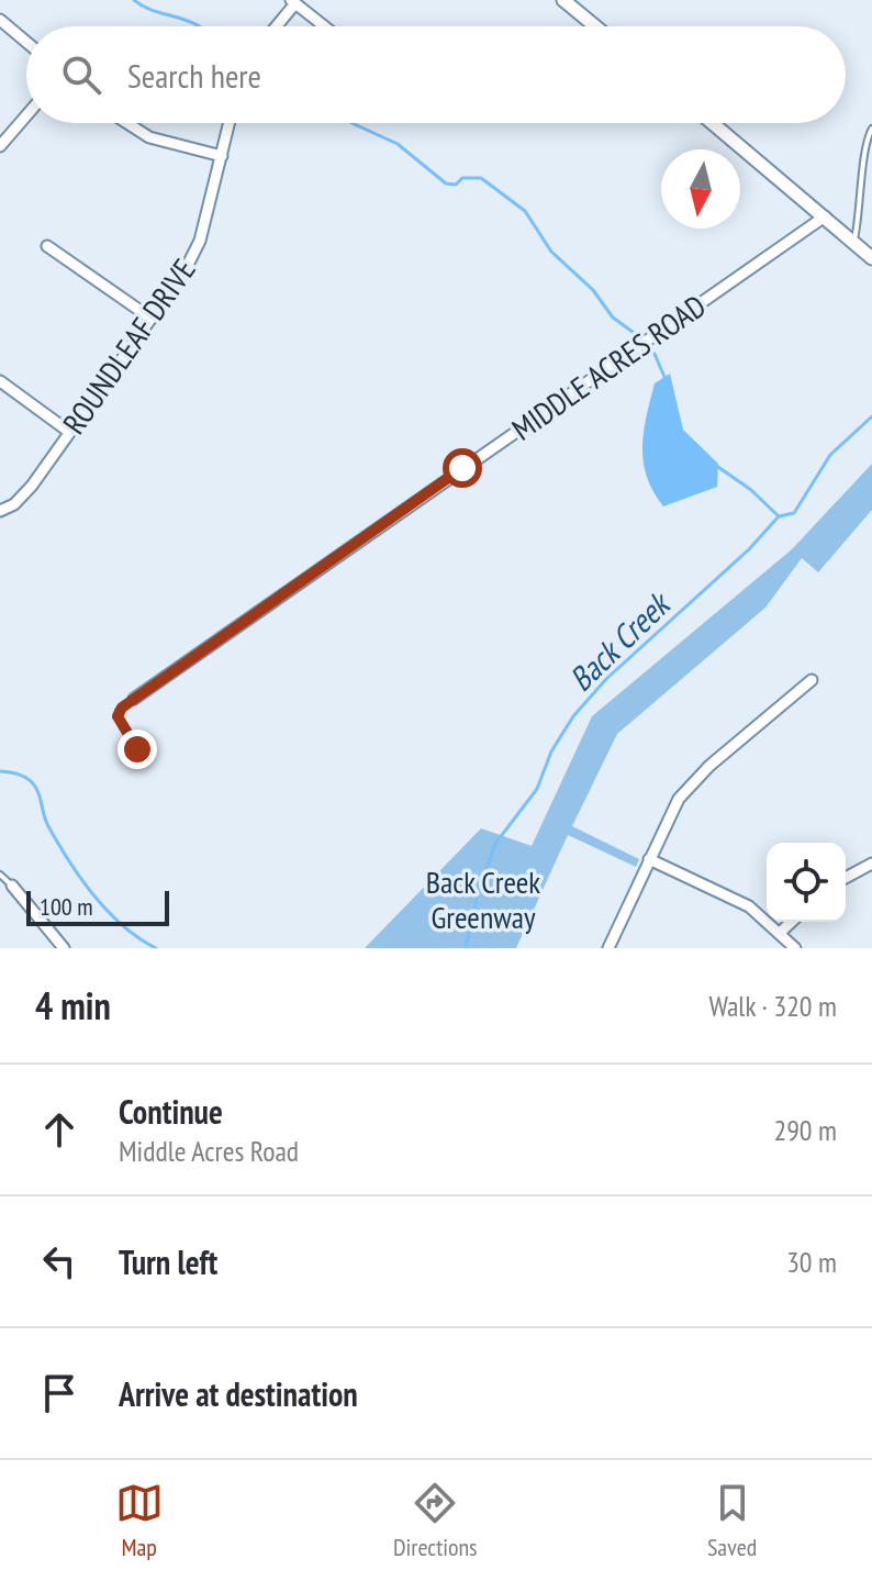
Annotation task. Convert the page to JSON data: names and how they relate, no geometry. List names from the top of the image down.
{
  "streets": {
    "street": ["ROUNDLEAF DRIVE", "MIDDLE ACRES ROAD"]
  },
  "water": ["Back Creek"],
  "parks": ["Back Creek Greenway"],
  "scale_bar": "100 m",
  "north": "bottom",
  "page": {
    "search": "Search here",
    "scale": "100 m",
    "heading": ["4 min", "Walk · 320 m"],
    "list": [
      ["Continue", "Middle Acres Road", "290 m"],
      ["Turn left", "30 m"],
      "Arrive at destination"
    ],
    "nav": ["Map", "Directions", "Saved"]
  }
}
